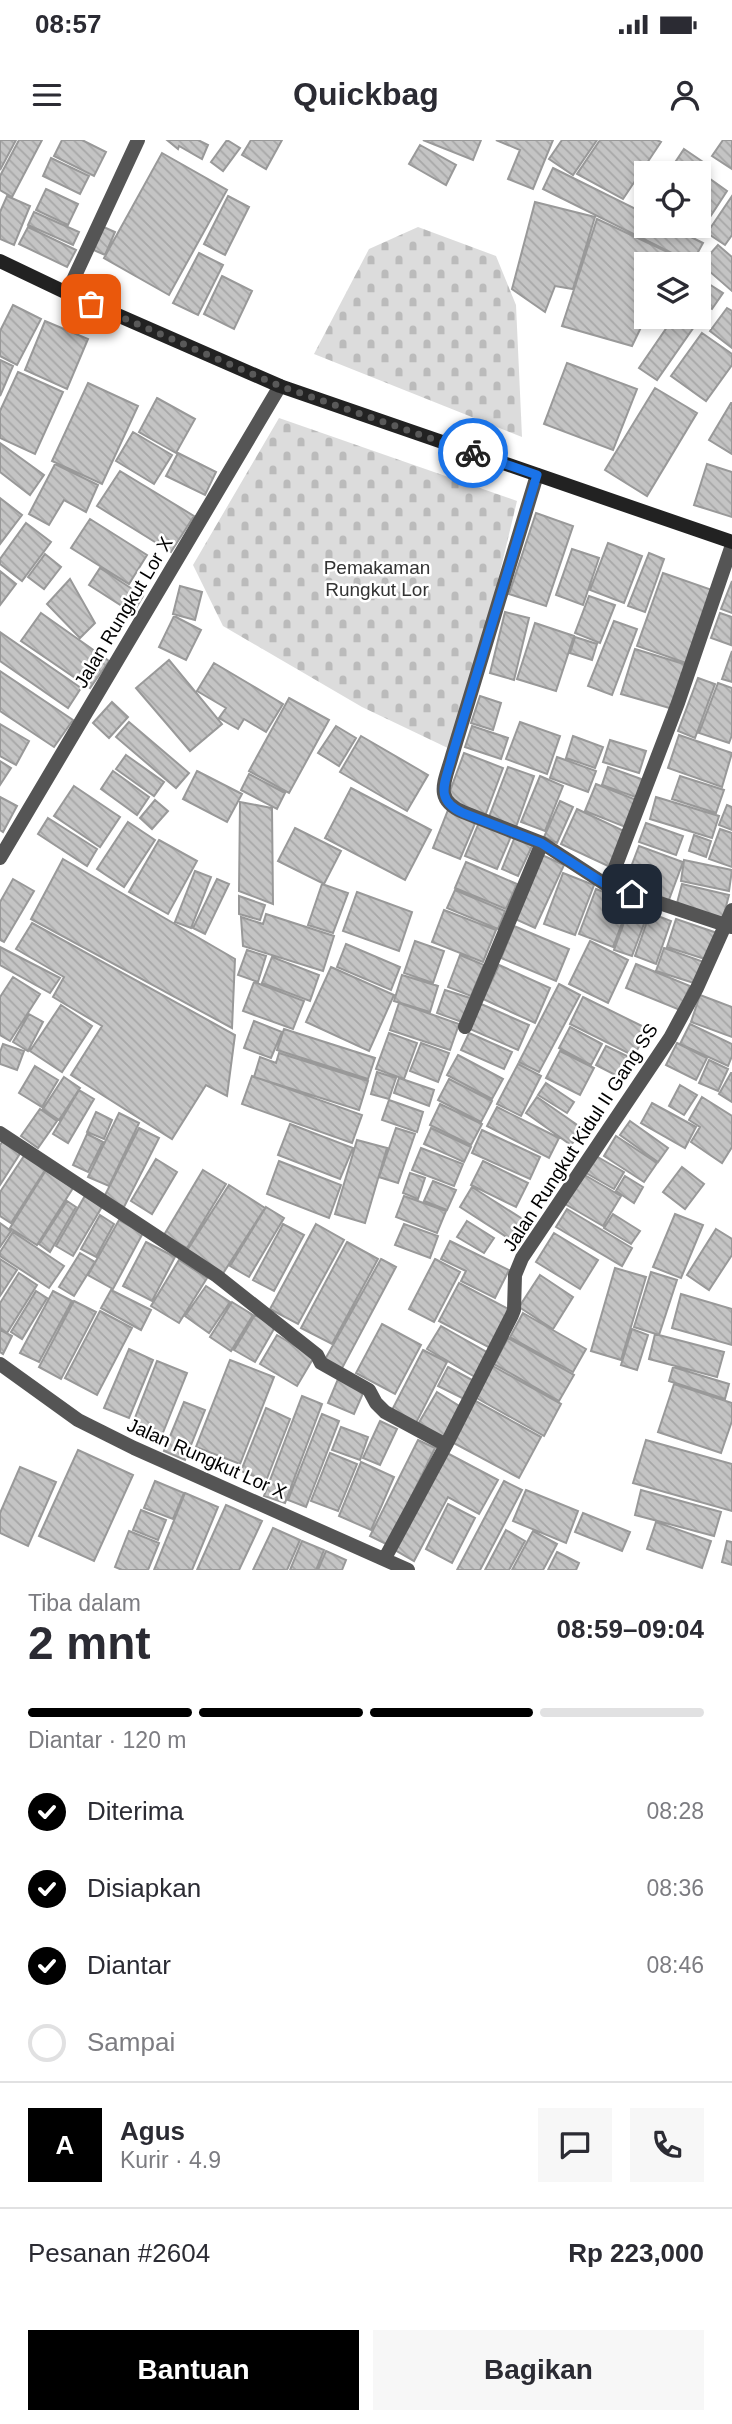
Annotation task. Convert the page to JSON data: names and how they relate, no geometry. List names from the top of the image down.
{
  "streets": {
    "street": ["Jalan Rungkut Lor X", "Jalan Rungkut Kidul II Gang SS"]
  },
  "crossings": [
    ["Jalan Rungkut Lor X", "Jalan Rungkut Kidul II Gang SS"]
  ],
  "parks": ["Pemakaman Rungkut Lor"],
  "page": {
    "status": "08:57",
    "header": "Quickbag",
    "heading": ["2 mnt", "Tiba dalam", "08:59–09:04"],
    "panel": [
      "Agus",
      "Kurir · 4.9",
      "Pesanan #2604",
      "Rp 223,000"
    ],
    "bar": "Diantar · 120 m",
    "list": [
      ["Diterima", "08:28"],
      ["Disiapkan", "08:36"],
      ["Diantar", "08:46"],
      "Sampai"
    ],
    "round": "A",
    "buttons": ["Bantuan", "Bagikan"]
  }
}
